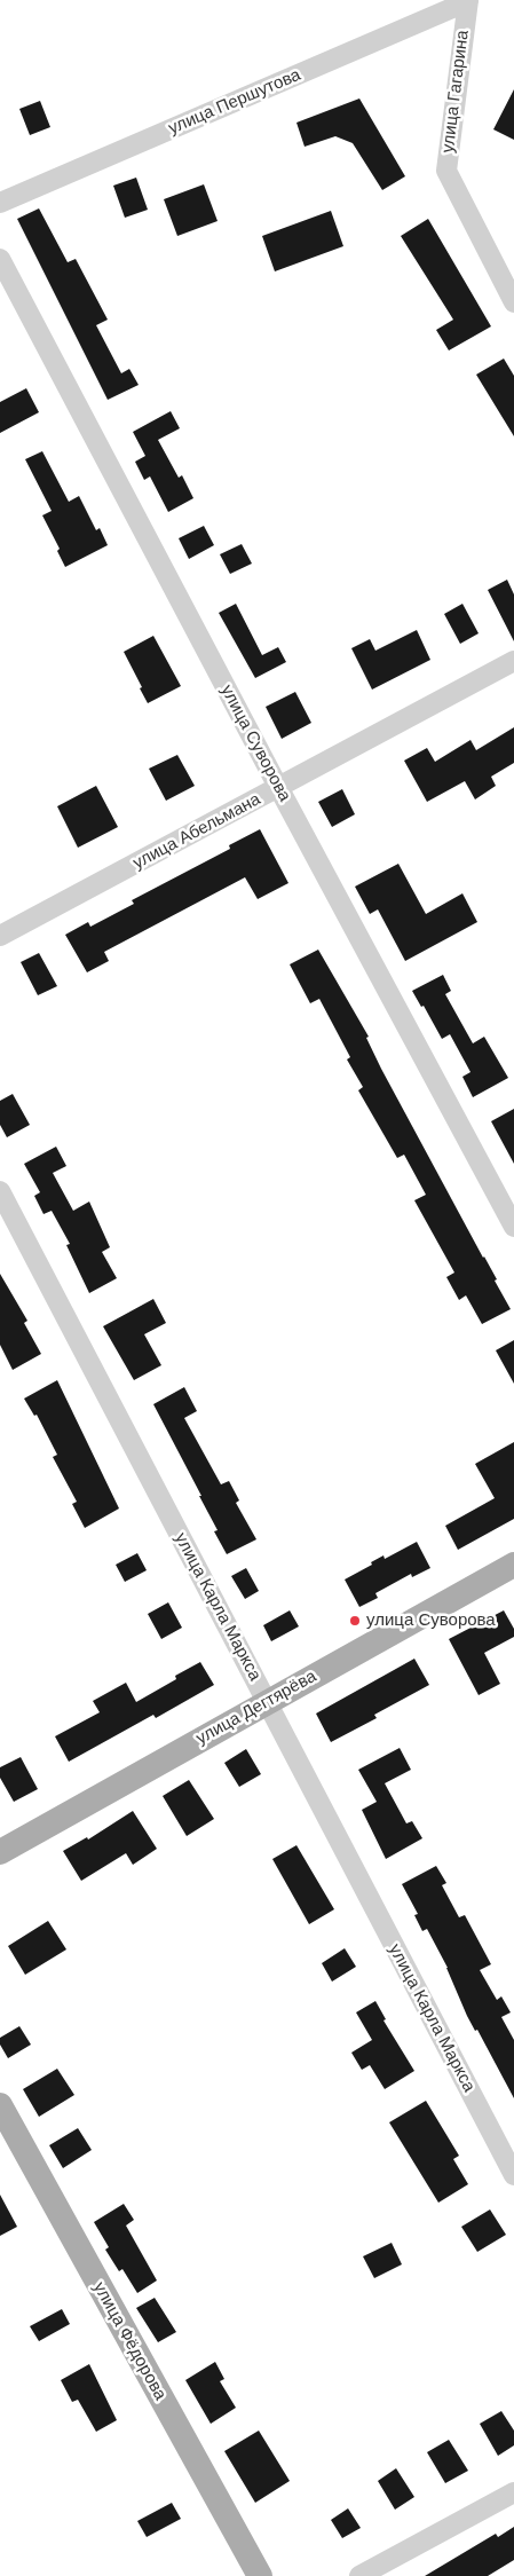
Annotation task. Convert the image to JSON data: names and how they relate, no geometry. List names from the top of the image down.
{
  "streets": {
    "main road": ["улица Дегтярёва", "улица Фёдорова"],
    "street": [
      "улица Гагарина",
      "улица Першутова",
      "улица Суворова",
      "улица Абельмана",
      "улица Карла Маркса"
    ]
  },
  "crossings": [
    ["улица Гагарина", "улица Першутова"],
    ["улица Суворова", "улица Абельмана"],
    ["улица Карла Маркса", "улица Дегтярёва"]
  ],
  "places": ["улица Суворова"]
}
